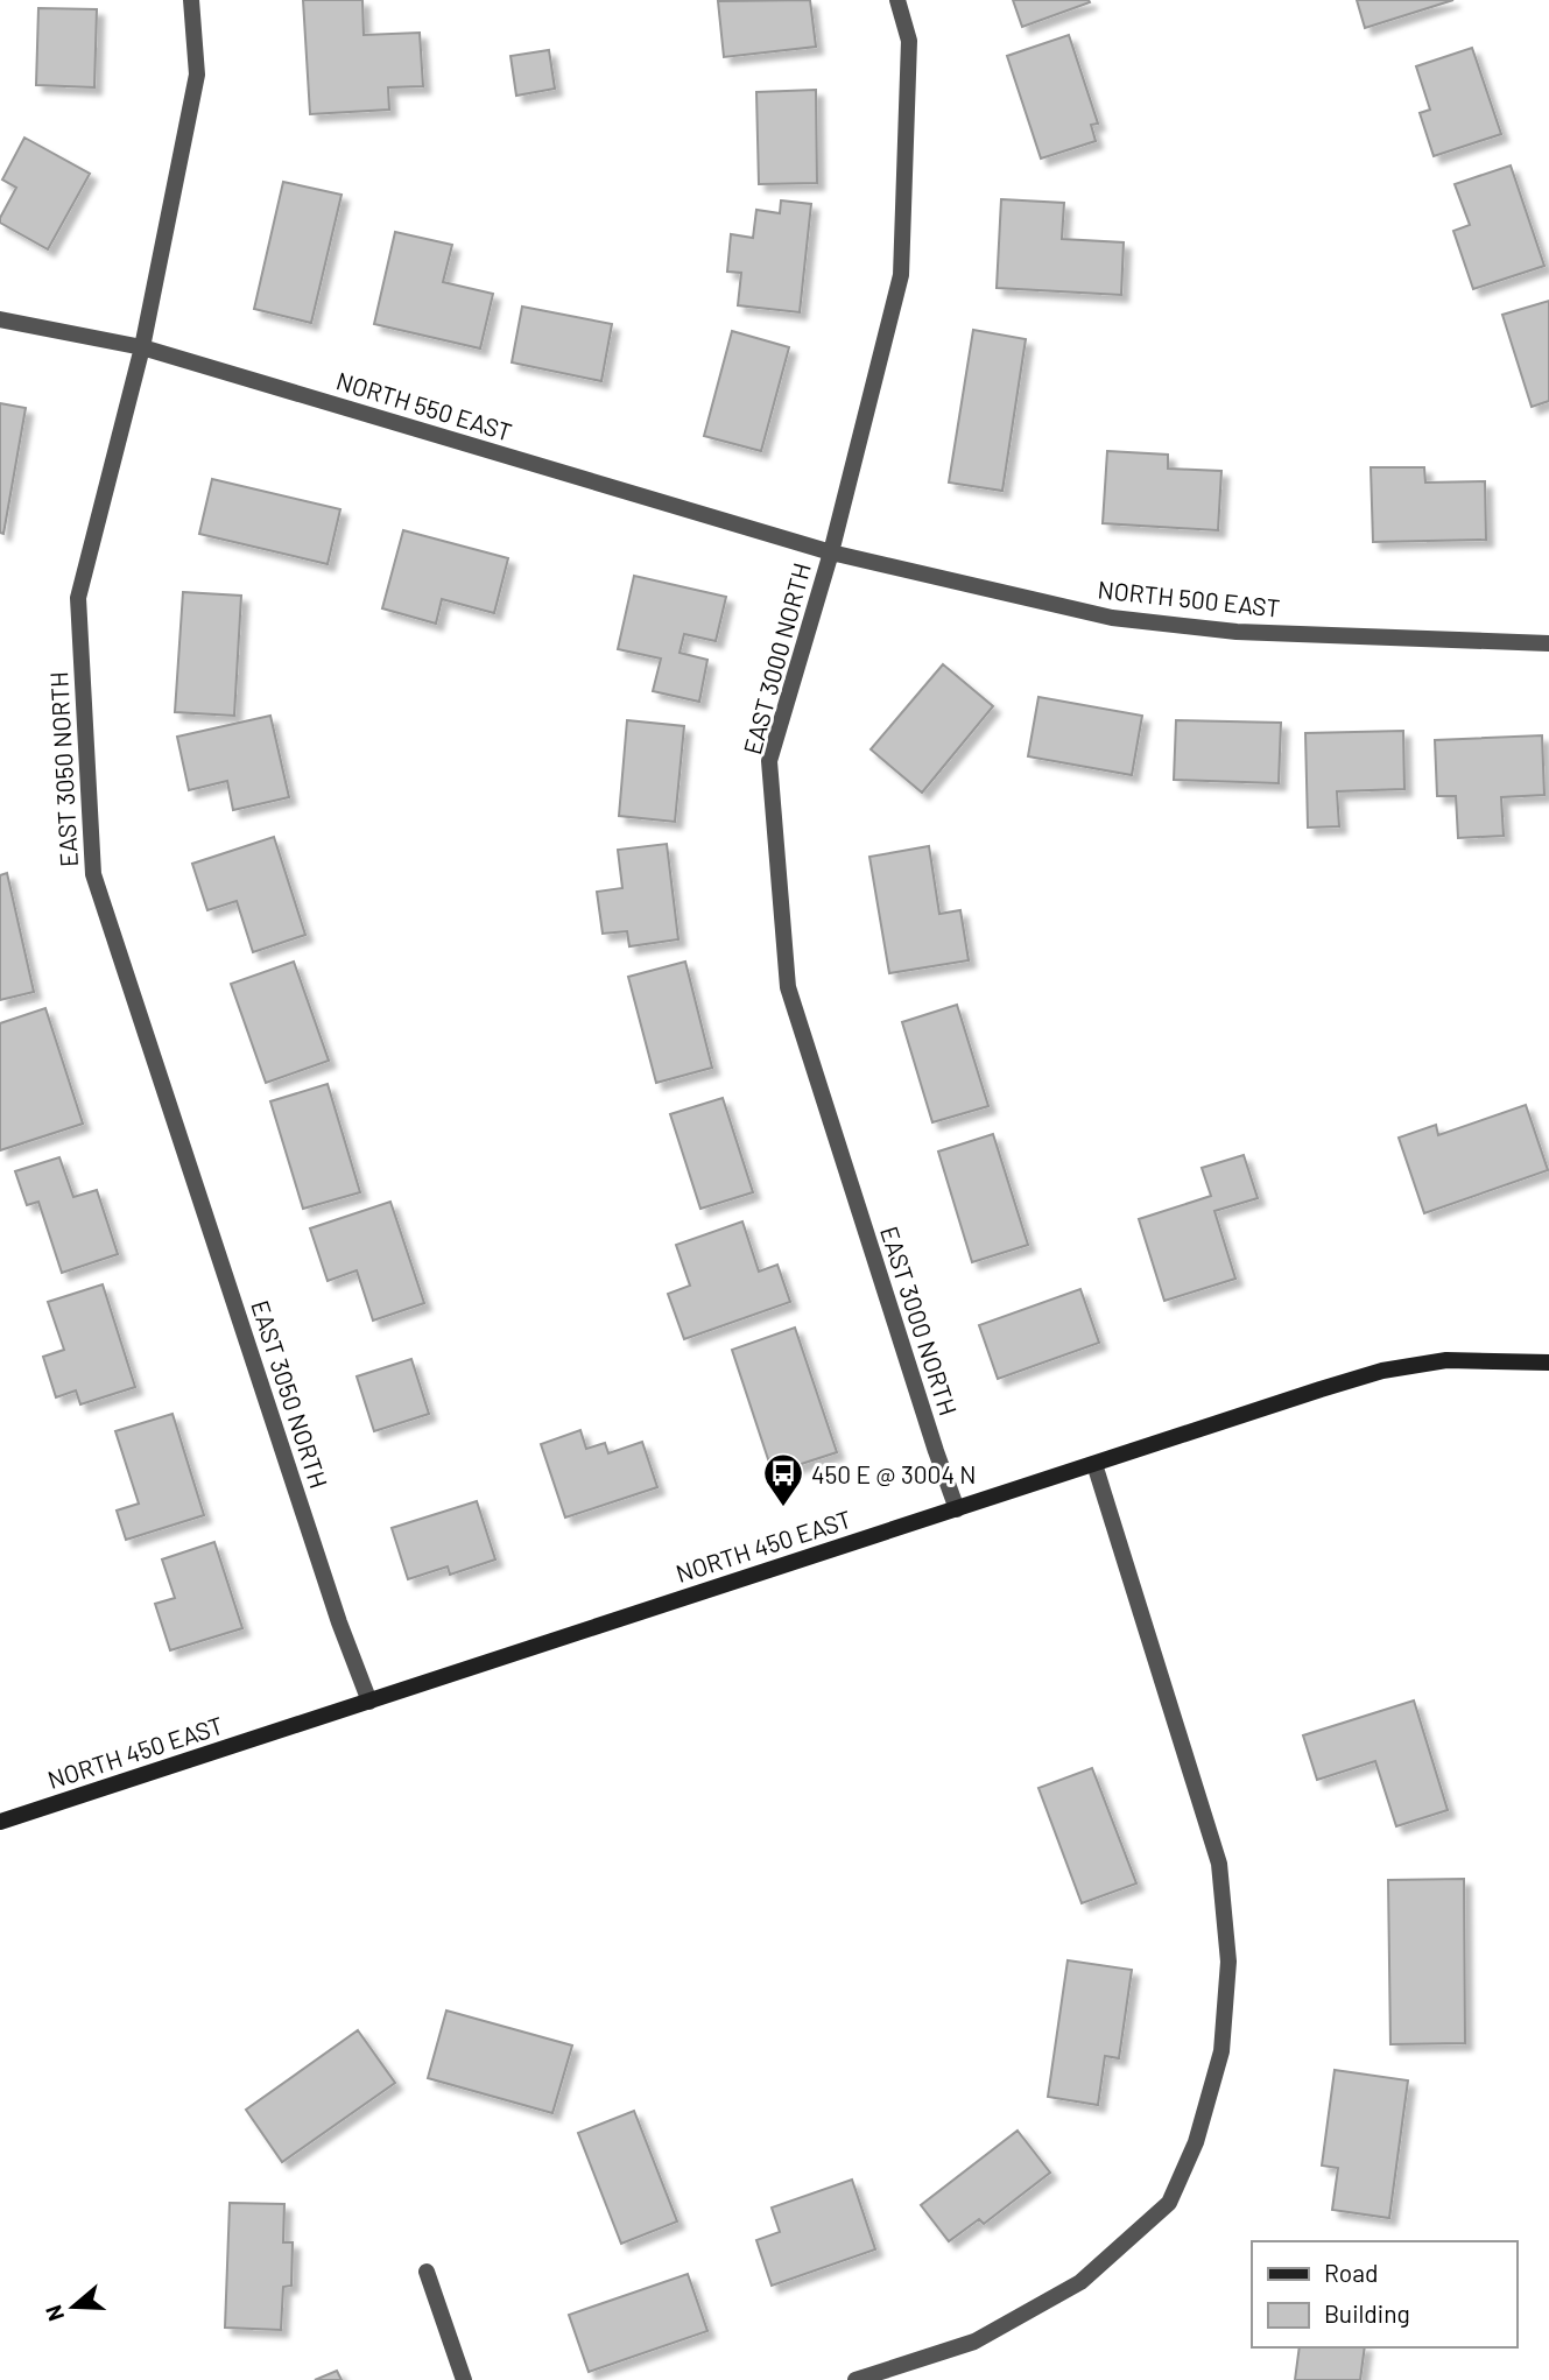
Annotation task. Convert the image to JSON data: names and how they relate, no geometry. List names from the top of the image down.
{
  "streets": {
    "main road": ["NORTH 450 EAST"],
    "street": [
      "NORTH 550 EAST",
      "NORTH 500 EAST",
      "EAST 3000 NORTH",
      "EAST 3050 NORTH"
    ]
  },
  "crossings": [
    ["NORTH 550 EAST", "NORTH 500 EAST"],
    ["NORTH 550 EAST", "EAST 3000 NORTH"],
    ["NORTH 550 EAST", "EAST 3050 NORTH"],
    ["NORTH 500 EAST", "EAST 3000 NORTH"],
    ["EAST 3000 NORTH", "NORTH 450 EAST"],
    ["EAST 3050 NORTH", "NORTH 450 EAST"]
  ],
  "places": {
    "bus stop": ["450 E @ 3004 N"]
  },
  "legend": ["Road", "Building"],
  "north": "left"
}
